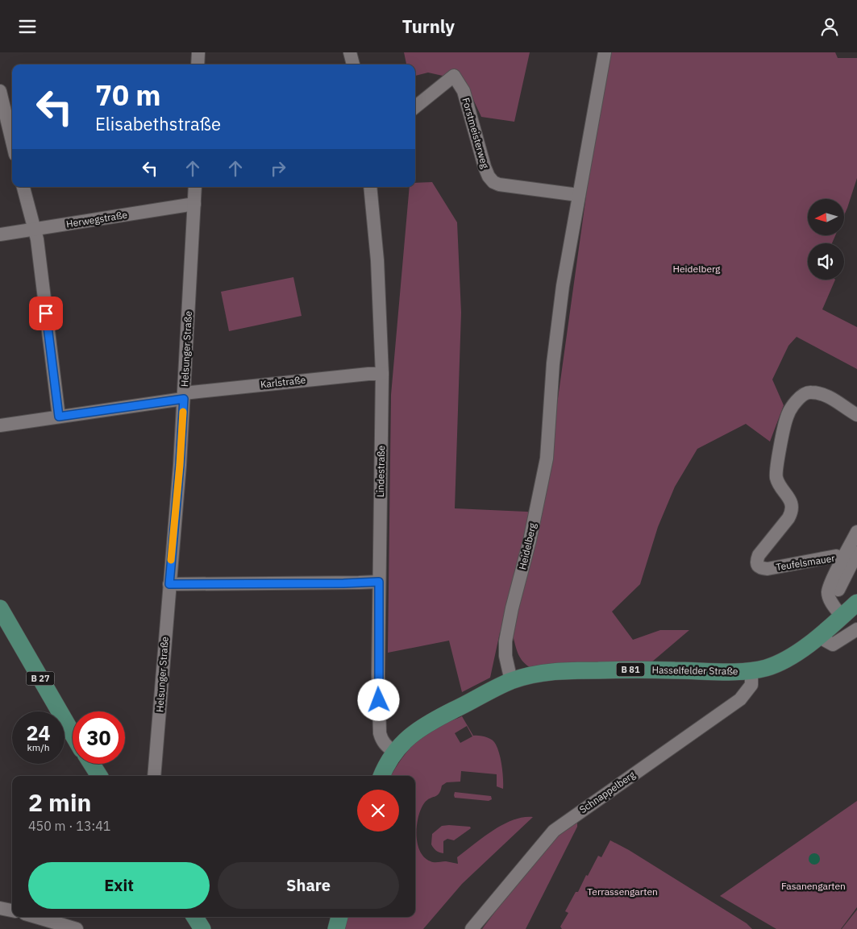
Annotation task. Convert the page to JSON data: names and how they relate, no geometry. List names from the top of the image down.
{
  "streets": {
    "main road": ["B 81", "Hasselfelder Straße", "B 27"],
    "street": [
      "Forstmeisterweg",
      "Herwegstraße",
      "Helsunger Straße",
      "Karlstraße",
      "Lindestraße",
      "Heidelberg",
      "Teufelsmauer",
      "Schnappelberg"
    ]
  },
  "crossings": [
    ["Forstmeisterweg", "Heidelberg"],
    ["Herwegstraße", "Helsunger Straße"],
    ["Helsunger Straße", "Karlstraße"],
    ["Karlstraße", "Lindestraße"],
    ["Lindestraße", "Hasselfelder Straße"],
    ["Heidelberg", "Hasselfelder Straße"],
    ["Hasselfelder Straße", "Schnappelberg"]
  ],
  "parks": ["Heidelberg", "Fasanengarten", "Terrassengarten"],
  "north": "left",
  "page": {
    "header": "Turnly",
    "turn": ["70 m", "Elisabethstraße"],
    "speed": "24 km/h",
    "limit": "30",
    "heading": ["2 min", "450 m · 13:41"],
    "buttons": ["Exit", "Share"]
  }
}
